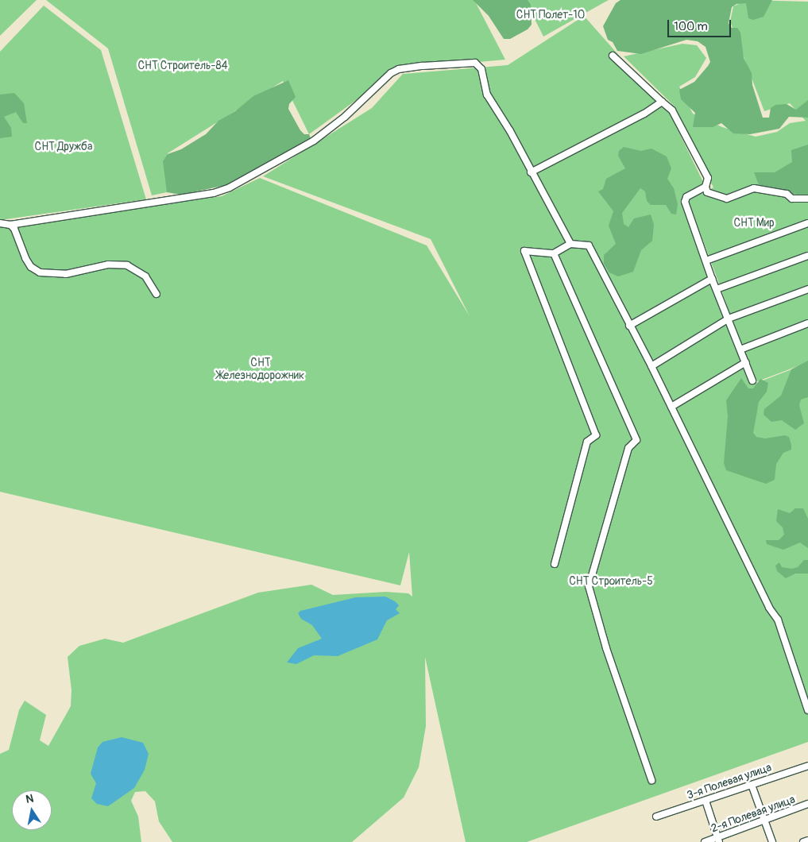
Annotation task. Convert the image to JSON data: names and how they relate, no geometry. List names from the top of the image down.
{
  "streets": {
    "street": ["3-я Полевая улица", "2-я Полевая улица"]
  },
  "parks": [
    "СНТ Полет-10",
    "СНТ Строитель-84",
    "СНТ Дружба",
    "СНТ Мир",
    "СНТ Железнодорожник",
    "СНТ Строитель-5"
  ],
  "scale_bar": "100 m",
  "north": "top"
}
